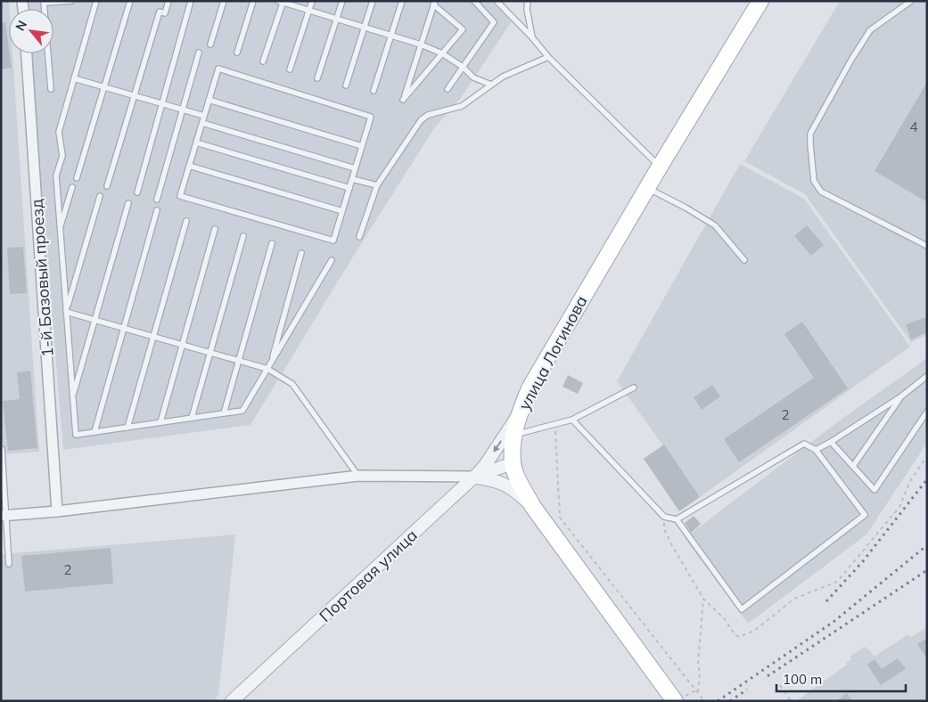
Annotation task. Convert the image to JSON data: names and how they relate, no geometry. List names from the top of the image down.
{
  "streets": {
    "main road": ["улица Логинова"],
    "street": ["1-й Базовый проезд", "Портовая улица"]
  },
  "crossings": [
    ["улица Логинова", "Портовая улица"]
  ],
  "house_numbers": ["4", "2", "2"],
  "scale_bar": "100 m",
  "north": "top left"
}
